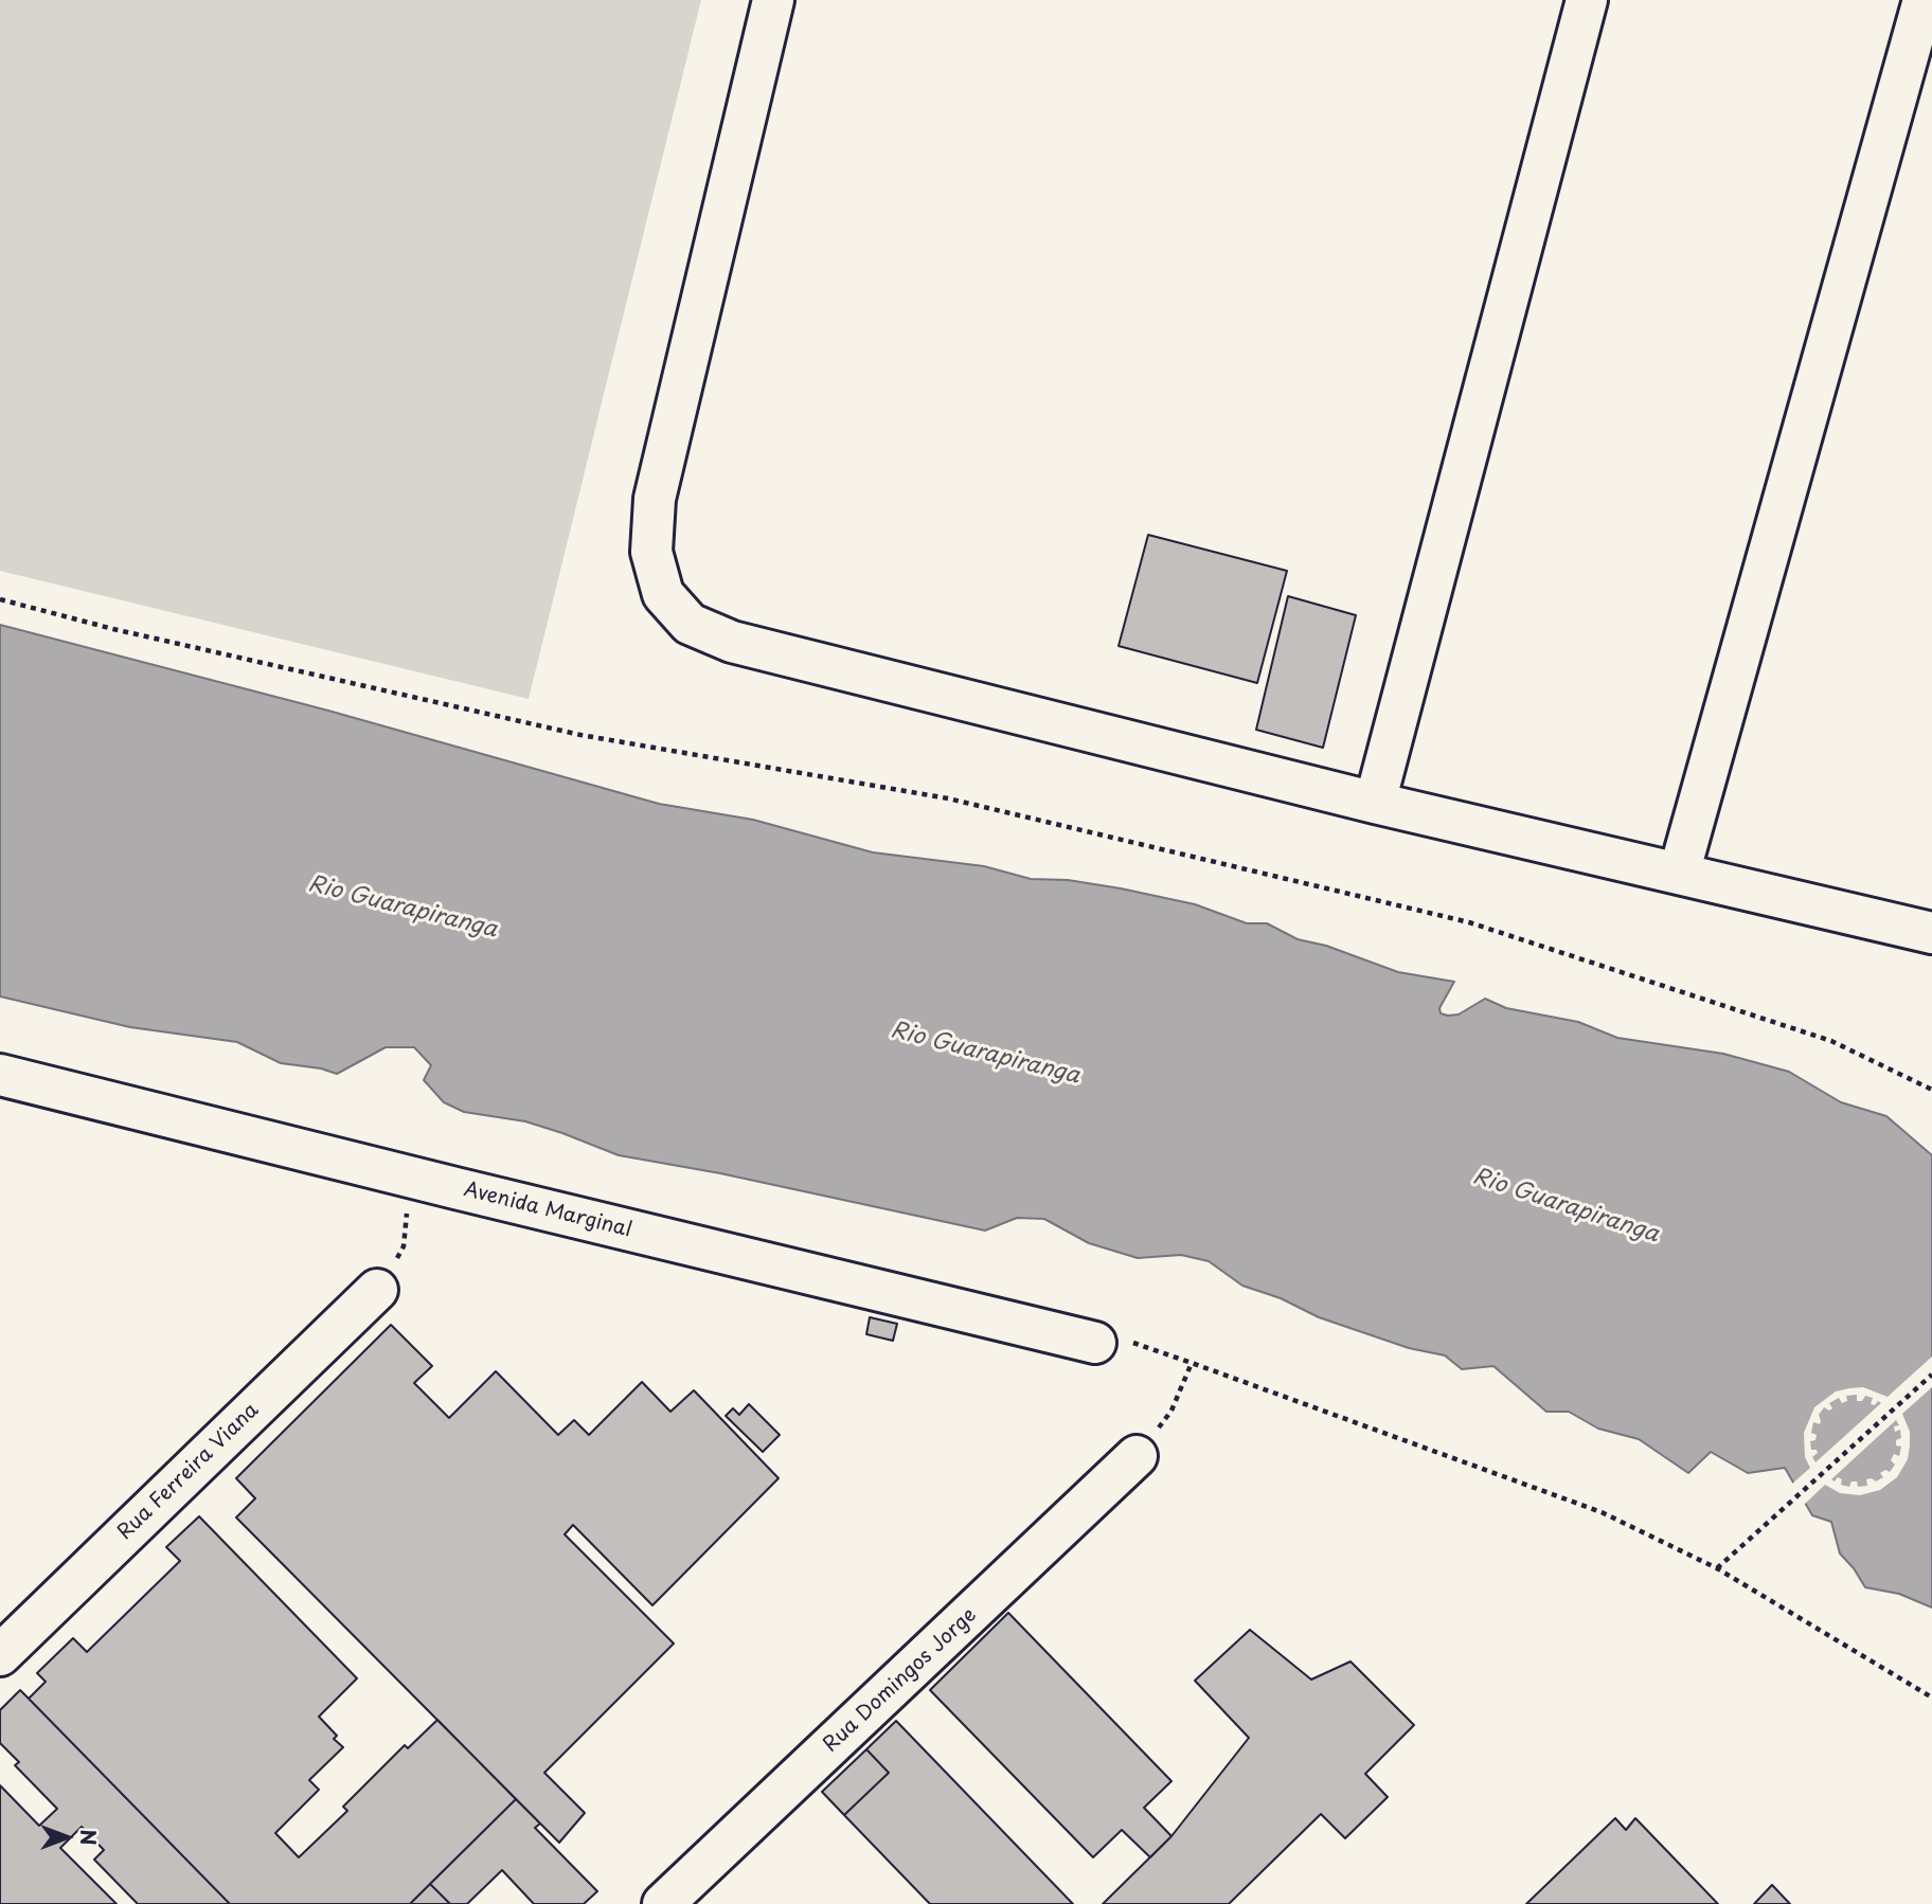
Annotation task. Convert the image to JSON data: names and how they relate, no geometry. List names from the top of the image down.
{
  "streets": {
    "street": ["Avenida Marginal", "Rua Ferreira Viana", "Rua Domingos Jorge"]
  },
  "water": ["Rio Guarapiranga"],
  "north": "right"
}
